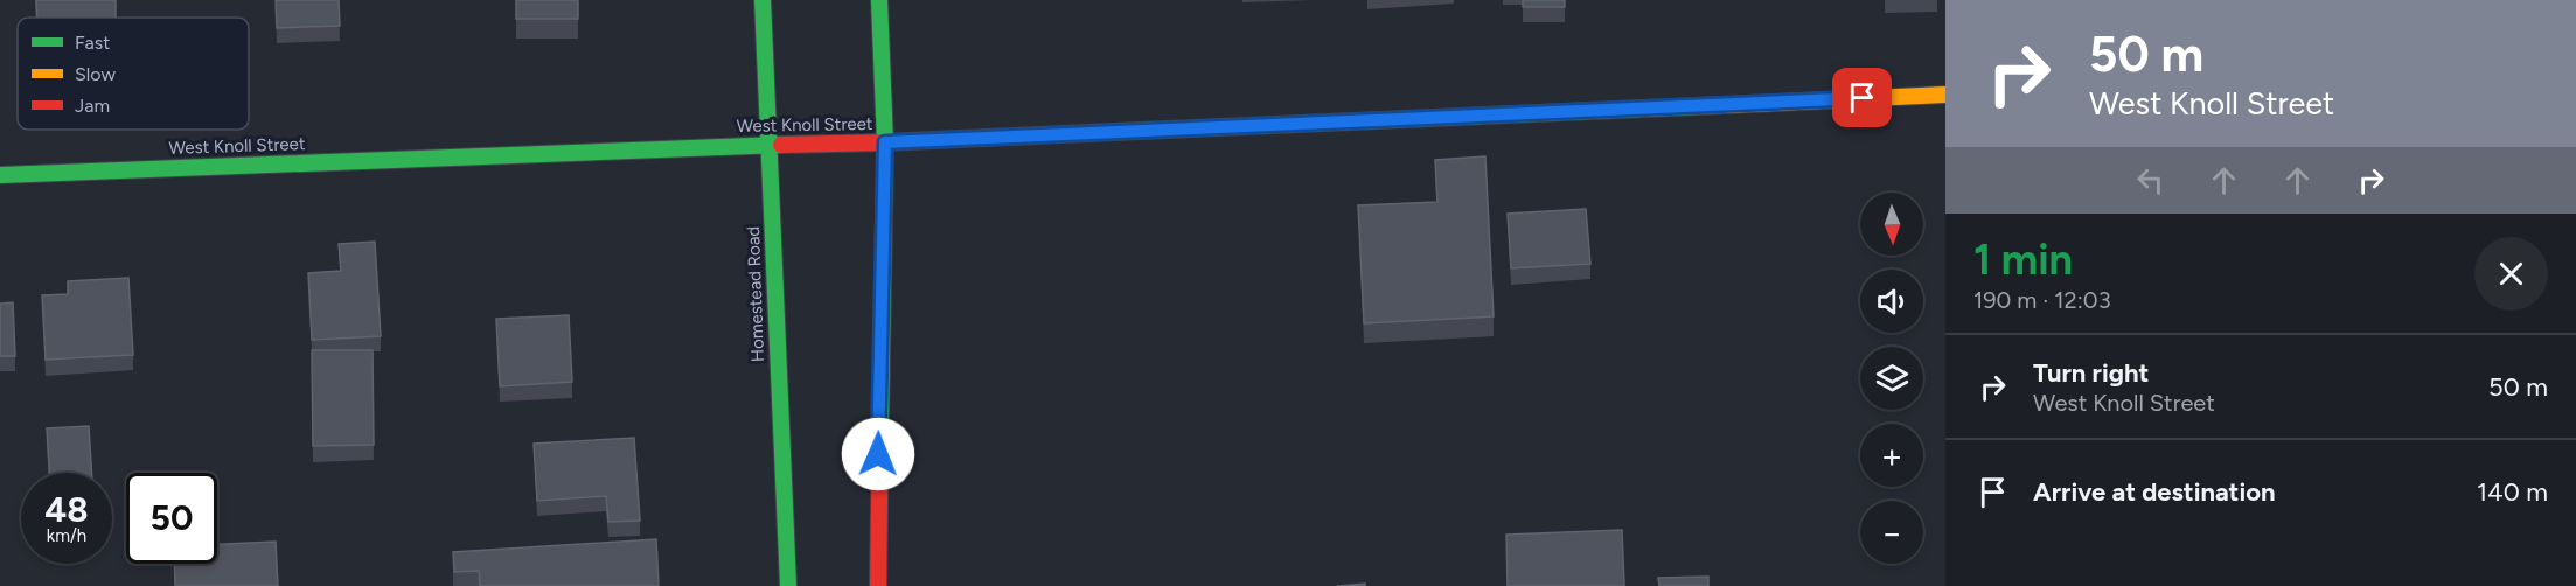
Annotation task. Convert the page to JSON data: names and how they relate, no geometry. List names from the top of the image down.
{
  "streets": {
    "street": ["West Knoll Street", "Homestead Road"]
  },
  "crossings": [
    ["West Knoll Street", "Homestead Road"]
  ],
  "legend": ["Fast", "Slow", "Jam"],
  "north": "bottom",
  "page": {
    "turn": ["50 m", "West Knoll Street"],
    "map_buttons": ["+", "−"],
    "heading": ["1 min", "190 m · 12:03"],
    "list": [
      {
        "name": "Turn right",
        "note": "West Knoll Street",
        "value": "50 m"
      },
      {
        "name": "Arrive at destination",
        "value": "140 m"
      }
    ],
    "speed": "48 km/h",
    "limit": "50"
  }
}
